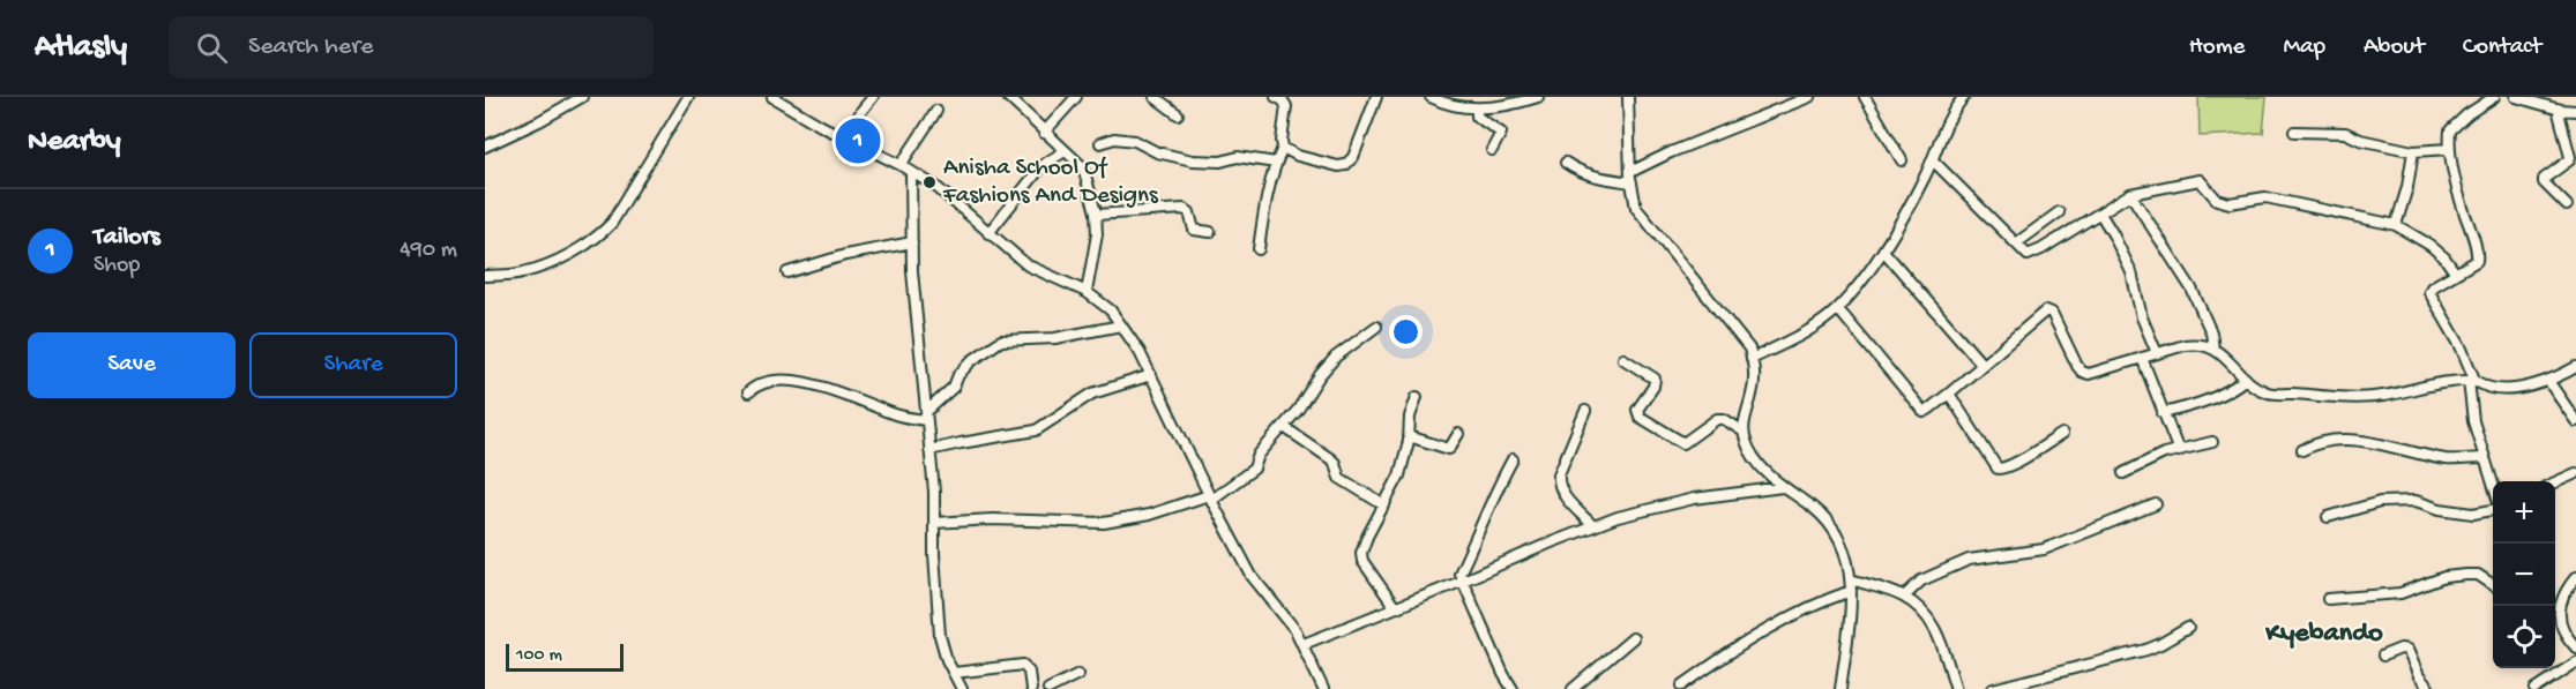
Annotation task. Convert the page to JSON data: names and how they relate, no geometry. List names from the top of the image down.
{
  "districts": ["Kyebando"],
  "places": ["Anisha School Of Fashions And Designs"],
  "scale_bar": "100 m",
  "page": {
    "header": "Atlasly",
    "search": "Search here",
    "nav": [
      "Home",
      "Map",
      "About",
      "Contact"
    ],
    "heading": "Nearby",
    "pins": "1",
    "list": [
      {
        "mark": "1",
        "name": "Tailors",
        "note": "Shop",
        "value": "490 m"
      }
    ],
    "buttons": ["Save", "Share"],
    "map_buttons": ["+", "−"],
    "scale": "100 m"
  }
}
